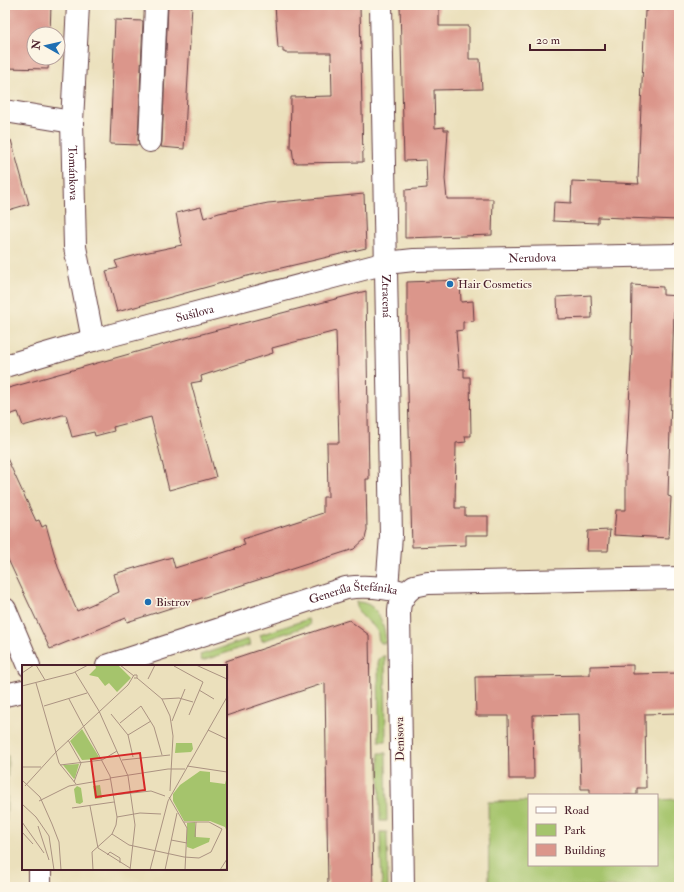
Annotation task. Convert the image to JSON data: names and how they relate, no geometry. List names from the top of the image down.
{
  "streets": {
    "street": [
      "Tománkova",
      "Nerudova",
      "Ztracená",
      "Sušilova",
      "Generála Štefánika",
      "Denisova"
    ]
  },
  "crossings": [
    ["Tománkova", "Sušilova"],
    ["Nerudova", "Ztracená"],
    ["Nerudova", "Sušilova"],
    ["Ztracená", "Sušilova"],
    ["Ztracená", "Generála Štefánika"],
    ["Ztracená", "Denisova"],
    ["Generála Štefánika", "Denisova"]
  ],
  "places": ["Hair Cosmetics", "Bistrov"],
  "legend": ["Road", "Park", "Building"],
  "scale_bar": "20 m",
  "north": "left"
}
